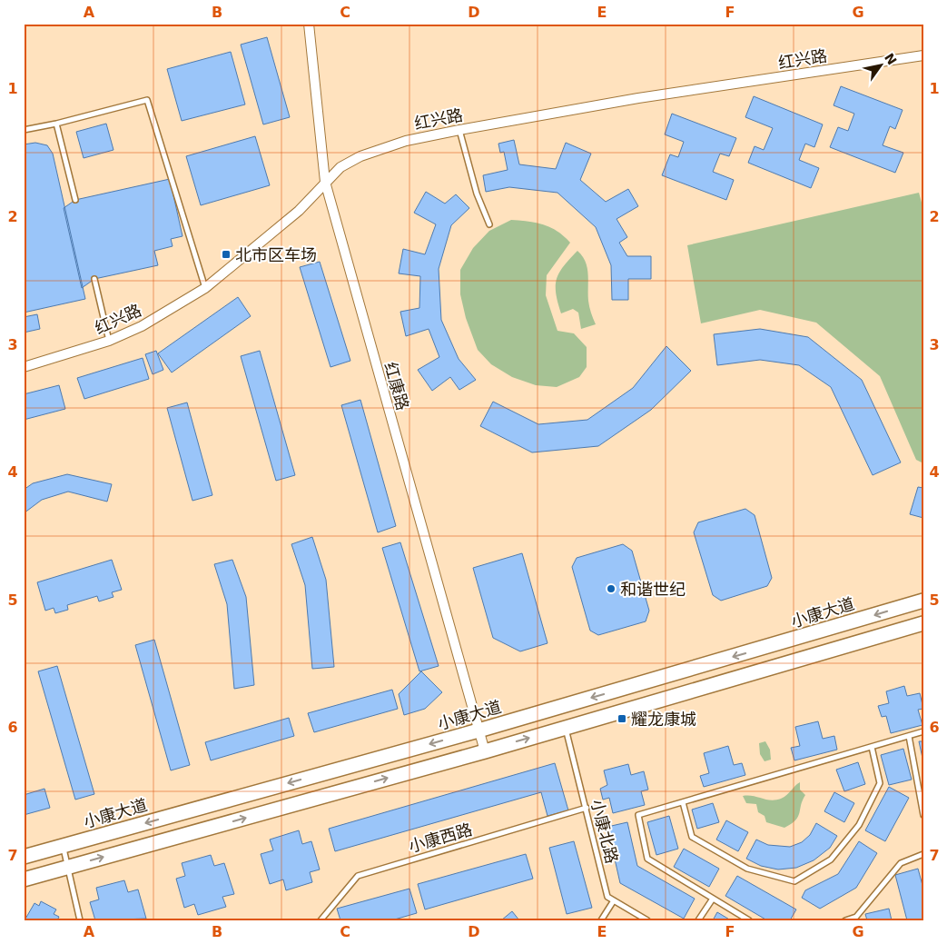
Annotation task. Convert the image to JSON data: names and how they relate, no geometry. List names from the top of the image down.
{
  "streets": {
    "main road": ["小康大道"],
    "street": ["红兴路", "红康路"],
    "lane": ["小康北路", "小康西路"]
  },
  "crossings": [
    ["红兴路", "红康路"],
    ["红康路", "小康大道"],
    ["小康北路", "小康西路"]
  ],
  "places": {
    "transit": ["北市区车场", "耀龙康城"],
    "other": ["和谐世纪"]
  },
  "north": "top right",
  "grid": {
    "columns": [
      "A",
      "B",
      "C",
      "D",
      "E",
      "F",
      "G"
    ],
    "rows": [
      "1",
      "2",
      "3",
      "4",
      "5",
      "6",
      "7"
    ]
  }
}
